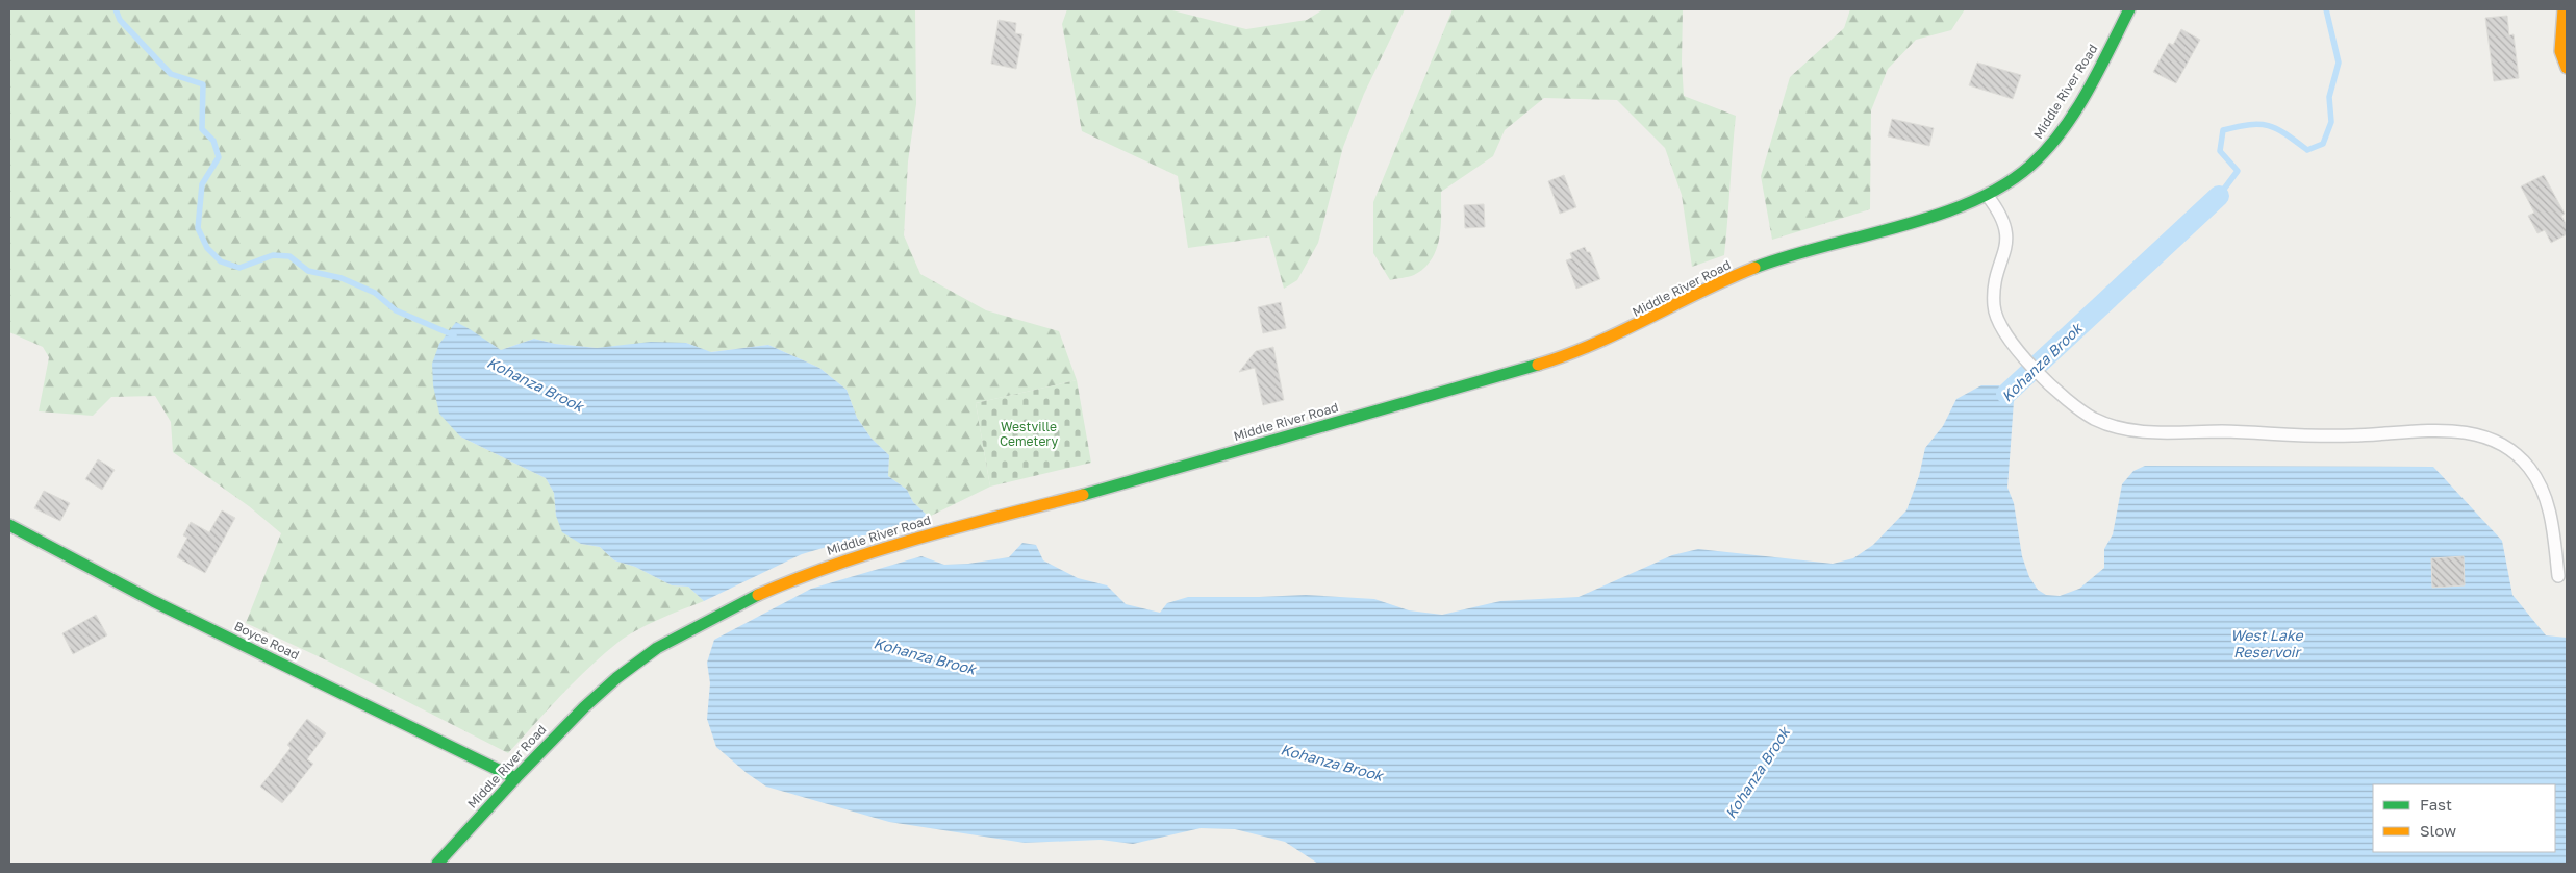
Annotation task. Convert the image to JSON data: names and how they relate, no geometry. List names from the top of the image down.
{
  "streets": {
    "main road": ["Middle River Road", "Boyce Road"]
  },
  "crossings": [
    ["Middle River Road", "Boyce Road"]
  ],
  "water": ["Kohanza Brook", "West Lake Reservoir"],
  "parks": ["Westville Cemetery"],
  "legend": ["Fast", "Slow"]
}
